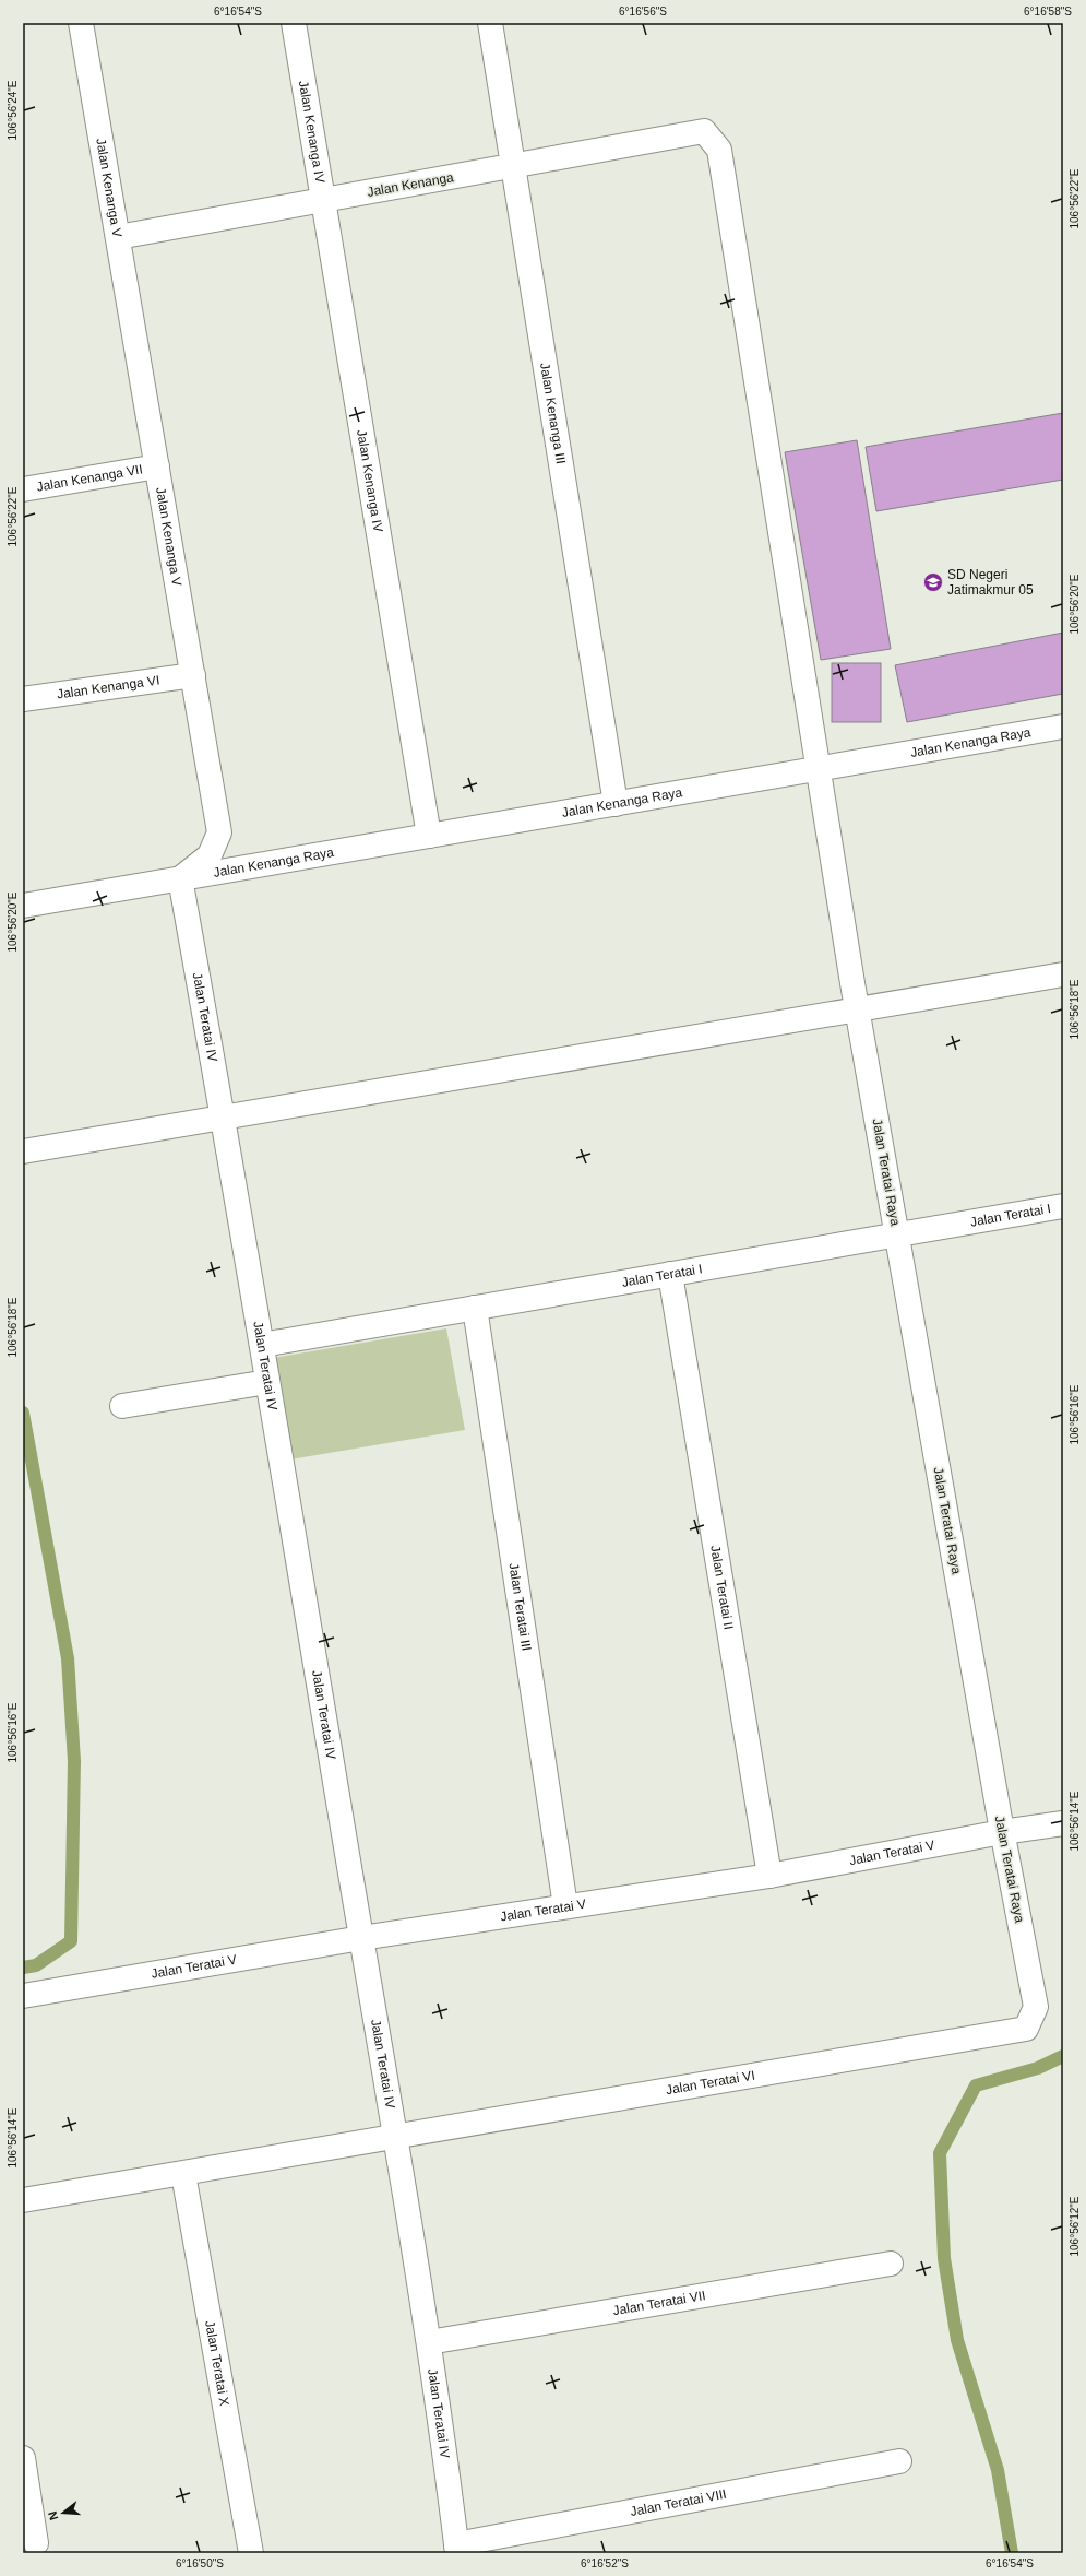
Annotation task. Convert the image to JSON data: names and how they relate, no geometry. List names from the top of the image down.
{
  "streets": {
    "street": [
      "Jalan Kenanga IV",
      "Jalan Kenanga",
      "Jalan Kenanga V",
      "Jalan Kenanga III",
      "Jalan Kenanga VII",
      "Jalan Kenanga VI",
      "Jalan Kenanga Raya",
      "Jalan Teratai IV",
      "Jalan Teratai Raya",
      "Jalan Teratai I",
      "Jalan Teratai II",
      "Jalan Teratai III",
      "Jalan Teratai V",
      "Jalan Teratai VI",
      "Jalan Teratai VII",
      "Jalan Teratai X",
      "Jalan Teratai VIII"
    ]
  },
  "crossings": [
    ["Jalan Kenanga IV", "Jalan Kenanga"],
    ["Jalan Kenanga IV", "Jalan Kenanga Raya"],
    ["Jalan Kenanga", "Jalan Kenanga V"],
    ["Jalan Kenanga", "Jalan Kenanga III"],
    ["Jalan Kenanga", "Jalan Teratai Raya"],
    ["Jalan Kenanga V", "Jalan Kenanga VII"],
    ["Jalan Kenanga V", "Jalan Kenanga VI"],
    ["Jalan Kenanga V", "Jalan Kenanga Raya"],
    ["Jalan Kenanga V", "Jalan Teratai IV"],
    ["Jalan Kenanga III", "Jalan Kenanga Raya"],
    ["Jalan Kenanga Raya", "Jalan Teratai IV"],
    ["Jalan Kenanga Raya", "Jalan Teratai Raya"],
    ["Jalan Teratai IV", "Jalan Teratai I"],
    ["Jalan Teratai IV", "Jalan Teratai V"],
    ["Jalan Teratai IV", "Jalan Teratai VI"],
    ["Jalan Teratai IV", "Jalan Teratai VII"],
    ["Jalan Teratai IV", "Jalan Teratai VIII"],
    ["Jalan Teratai Raya", "Jalan Teratai I"],
    ["Jalan Teratai Raya", "Jalan Teratai V"],
    ["Jalan Teratai Raya", "Jalan Teratai VI"],
    ["Jalan Teratai I", "Jalan Teratai II"],
    ["Jalan Teratai I", "Jalan Teratai III"],
    ["Jalan Teratai II", "Jalan Teratai V"],
    ["Jalan Teratai III", "Jalan Teratai V"],
    ["Jalan Teratai VI", "Jalan Teratai X"]
  ],
  "places": {
    "school or university": ["SD Negeri Jatimakmur 05"]
  },
  "north": "left",
  "coordinates": [
    "6°16'54\"S",
    "6°16'56\"S",
    "6°16'58\"S",
    "106°56'24\"E",
    "106°56'22\"E",
    "106°56'20\"E",
    "106°56'18\"E",
    "106°56'16\"E",
    "106°56'14\"E",
    "106°56'12\"E",
    "6°16'50\"S",
    "6°16'52\"S"
  ]
}
